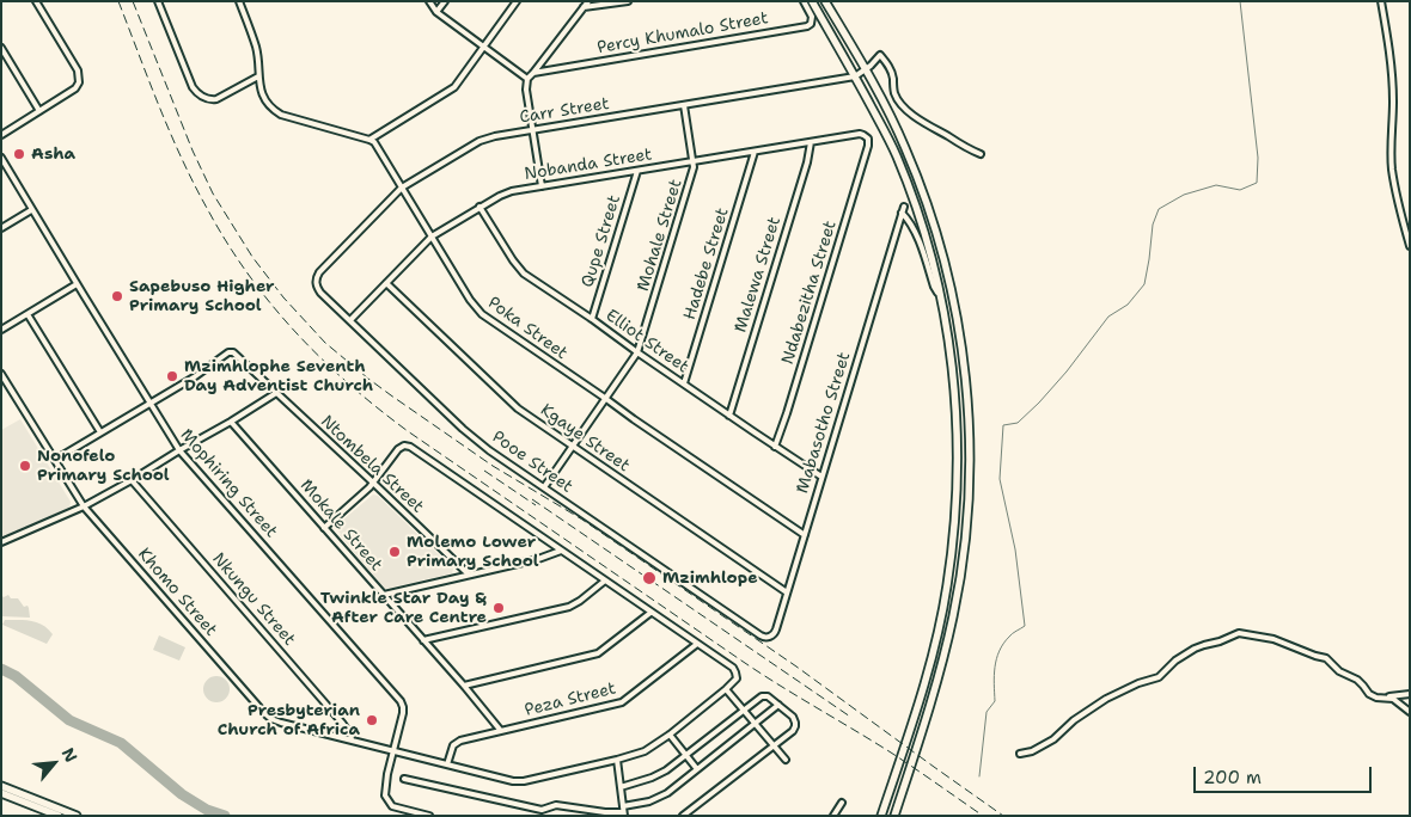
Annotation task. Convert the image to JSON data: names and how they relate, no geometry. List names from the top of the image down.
{
  "streets": {
    "street": [
      "Percy Khumalo Street",
      "Carr Street",
      "Nobanda Street",
      "Mohale Street",
      "Qupe Street",
      "Hadebe Street",
      "Malewa Street",
      "Ndabezitha Street",
      "Poka Street",
      "Elliot Street",
      "Mabasotho Street",
      "Kgaye Street",
      "Pooe Street",
      "Ntombela Street",
      "Mophiring Street",
      "Mokale Street",
      "Khomo Street",
      "Nkungu Street",
      "Peza Street"
    ]
  },
  "crossings": [
    ["Carr Street", "Mohale Street"],
    ["Carr Street", "Poka Street"],
    ["Carr Street", "Pooe Street"],
    ["Nobanda Street", "Mohale Street"],
    ["Nobanda Street", "Qupe Street"],
    ["Nobanda Street", "Hadebe Street"],
    ["Nobanda Street", "Malewa Street"],
    ["Nobanda Street", "Ndabezitha Street"],
    ["Nobanda Street", "Poka Street"],
    ["Nobanda Street", "Elliot Street"],
    ["Nobanda Street", "Kgaye Street"],
    ["Nobanda Street", "Pooe Street"],
    ["Mohale Street", "Poka Street"],
    ["Mohale Street", "Elliot Street"],
    ["Mohale Street", "Kgaye Street"],
    ["Mohale Street", "Pooe Street"],
    ["Qupe Street", "Elliot Street"],
    ["Hadebe Street", "Elliot Street"],
    ["Malewa Street", "Elliot Street"],
    ["Ndabezitha Street", "Elliot Street"],
    ["Poka Street", "Mabasotho Street"],
    ["Elliot Street", "Mabasotho Street"],
    ["Mabasotho Street", "Kgaye Street"],
    ["Mabasotho Street", "Pooe Street"],
    ["Ntombela Street", "Mophiring Street"],
    ["Mophiring Street", "Khomo Street"],
    ["Mokale Street", "Peza Street"],
    ["Khomo Street", "Nkungu Street"],
    ["Khomo Street", "Peza Street"]
  ],
  "places": [
    "Asha",
    "Sapebuso Higher Primary School",
    "Mzimhlophe Seventh Day Adventist Church",
    "Nonofelo Primary School",
    "Molemo Lower Primary School",
    "Mzimhlope",
    "Twinkle Star Day & After Care Centre",
    "Presbyterian Church of Africa"
  ],
  "scale_bar": "200 m",
  "north": "top right"
}
